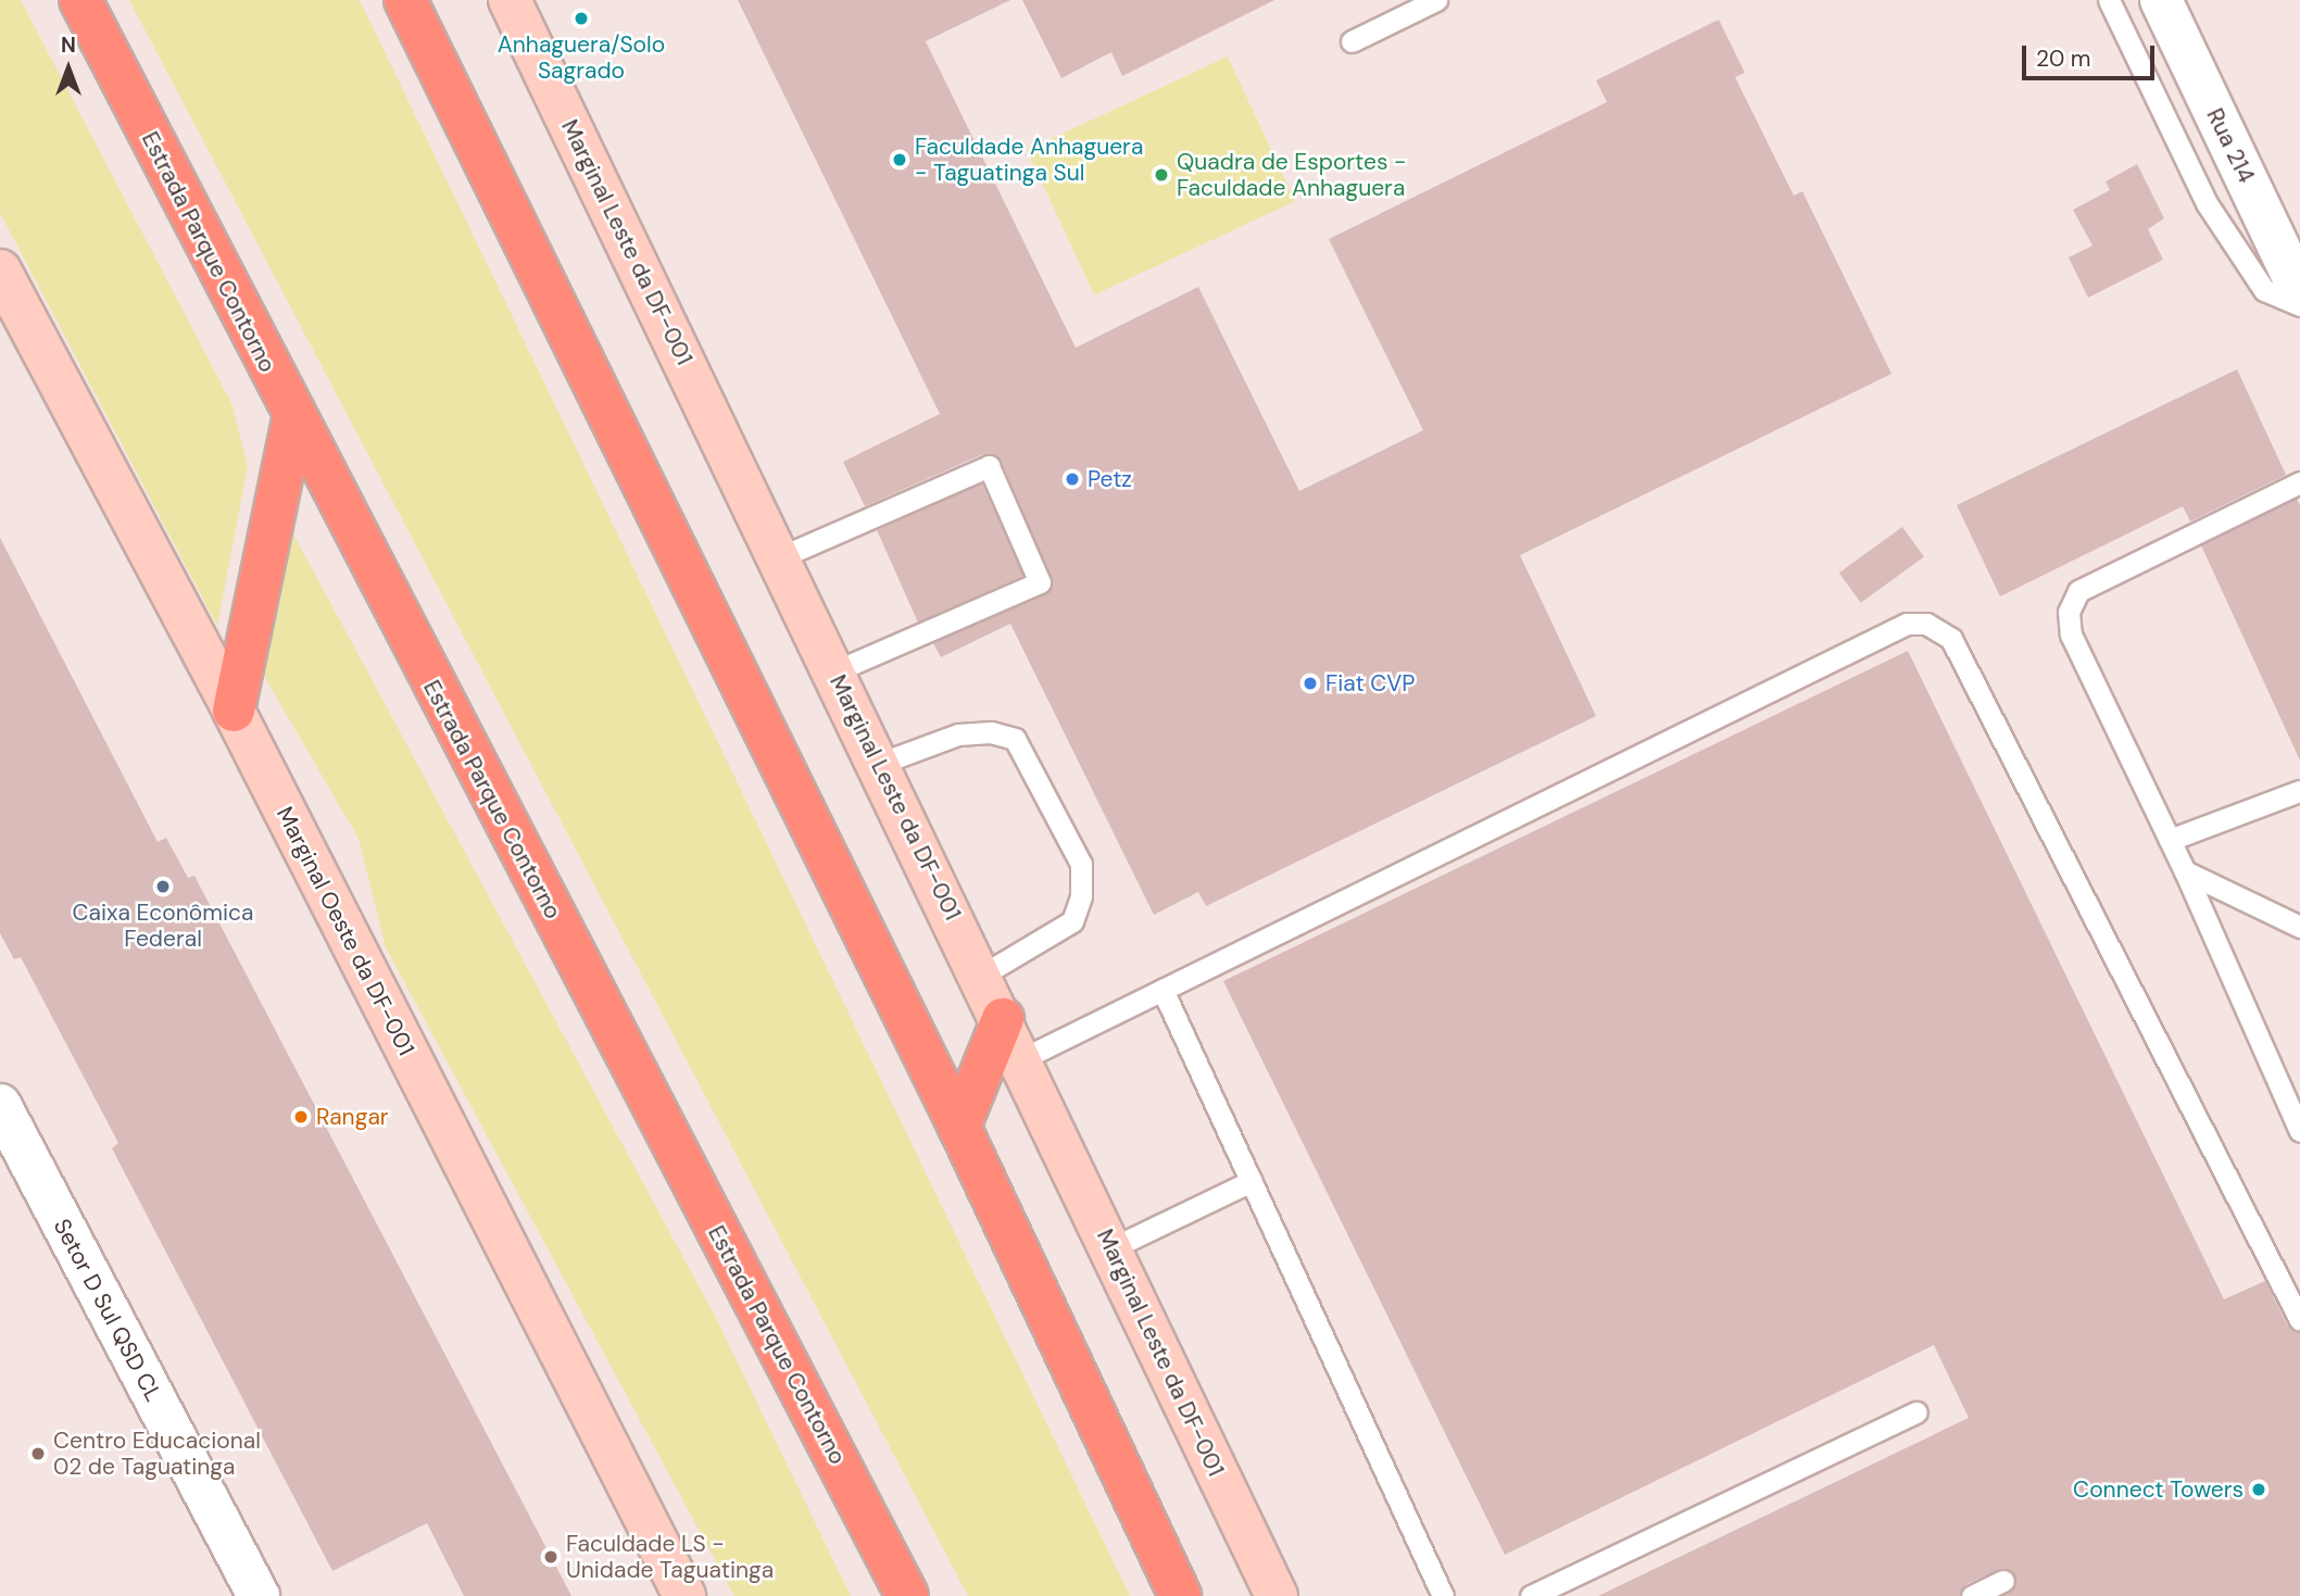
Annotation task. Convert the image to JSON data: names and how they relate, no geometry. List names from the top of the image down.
{
  "streets": {
    "highway": ["Estrada Parque Contorno"],
    "main road": ["Marginal Leste da DF-001", "Marginal Oeste da DF-001"],
    "street": ["Rua 214", "Setor D Sul QSD CL"]
  },
  "places": [
    "Anhaguera/Solo Sagrado",
    "Faculdade Anhaguera - Taguatinga Sul",
    "Quadra de Esportes - Faculdade Anhaguera",
    "Petz",
    "Fiat CVP",
    "Caixa Econômica Federal",
    "Rangar",
    "Centro Educacional 02 de Taguatinga",
    "Connect Towers",
    "Faculdade LS - Unidade Taguatinga"
  ],
  "scale_bar": "20 m",
  "north": "top"
}
